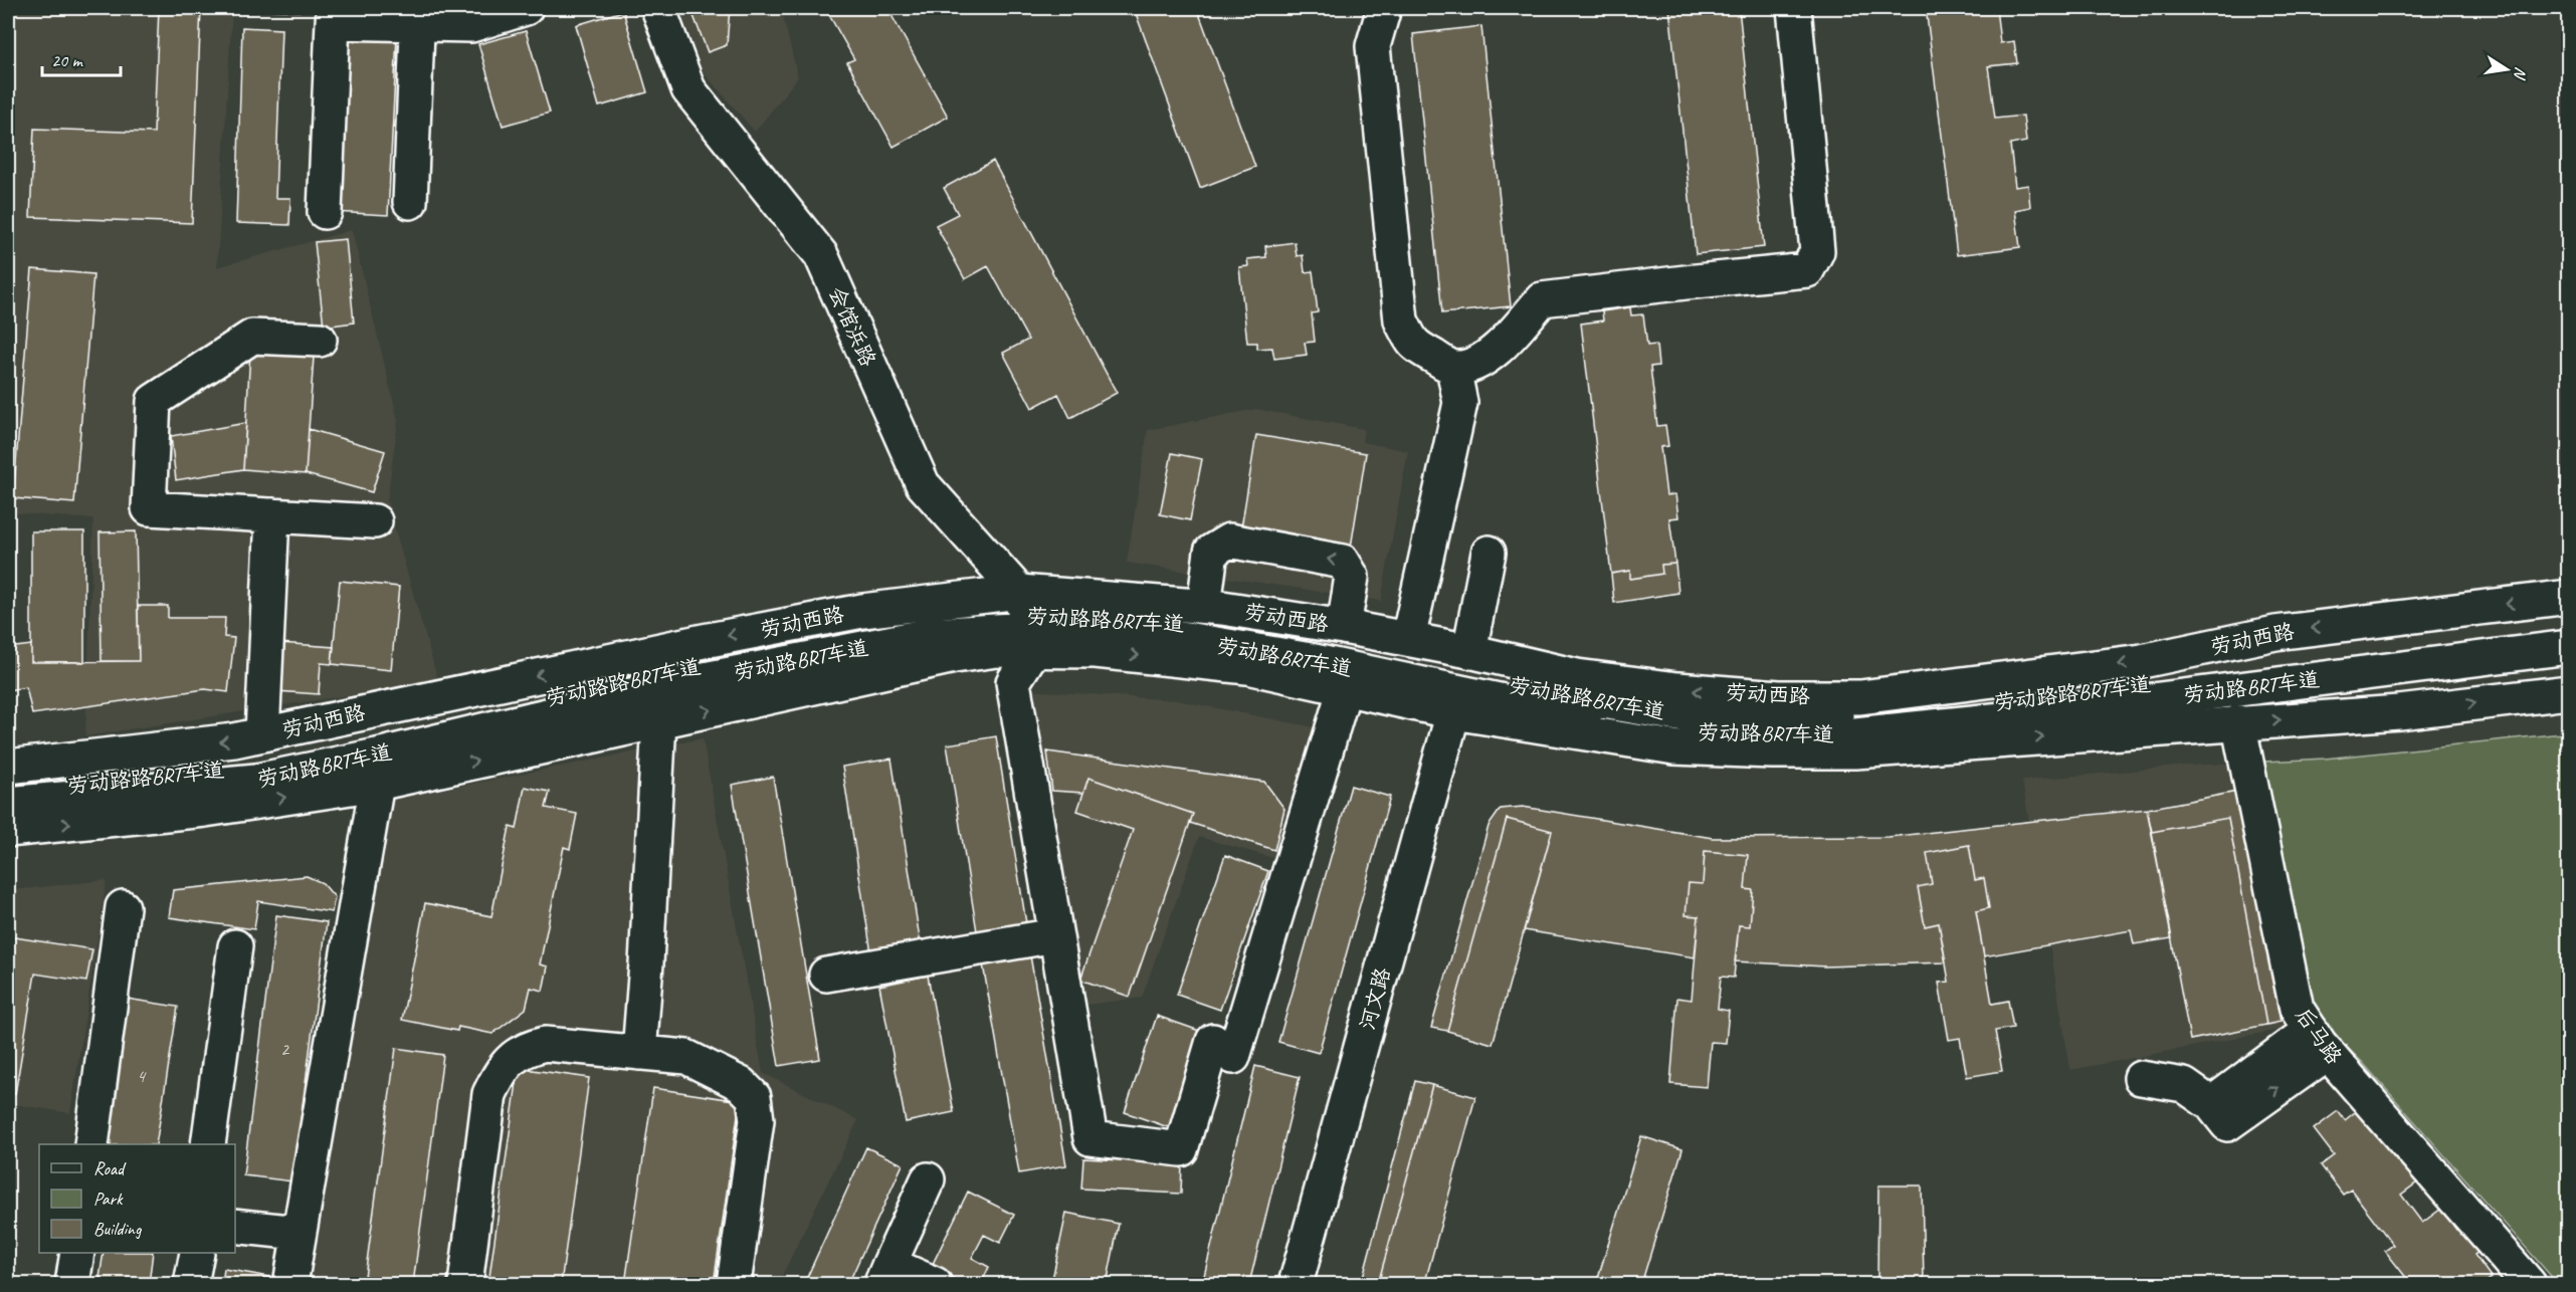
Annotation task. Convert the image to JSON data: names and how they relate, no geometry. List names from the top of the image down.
{
  "streets": {
    "main road": [
      "会馆浜路",
      "劳动西路",
      "劳动路路BRT车道",
      "劳动路BRT车道",
      "河文路",
      "后马路"
    ]
  },
  "crossings": [
    ["会馆浜路", "劳动西路"],
    ["会馆浜路", "劳动路路BRT车道"],
    ["会馆浜路", "劳动路BRT车道"],
    ["劳动西路", "劳动路路BRT车道"],
    ["劳动西路", "劳动路BRT车道"],
    ["劳动西路", "河文路"],
    ["劳动西路", "后马路"],
    ["劳动路路BRT车道", "劳动路BRT车道"]
  ],
  "house_numbers": ["2", "4"],
  "legend": ["Road", "Park", "Building"],
  "scale_bar": "20 m",
  "north": "right"
}
